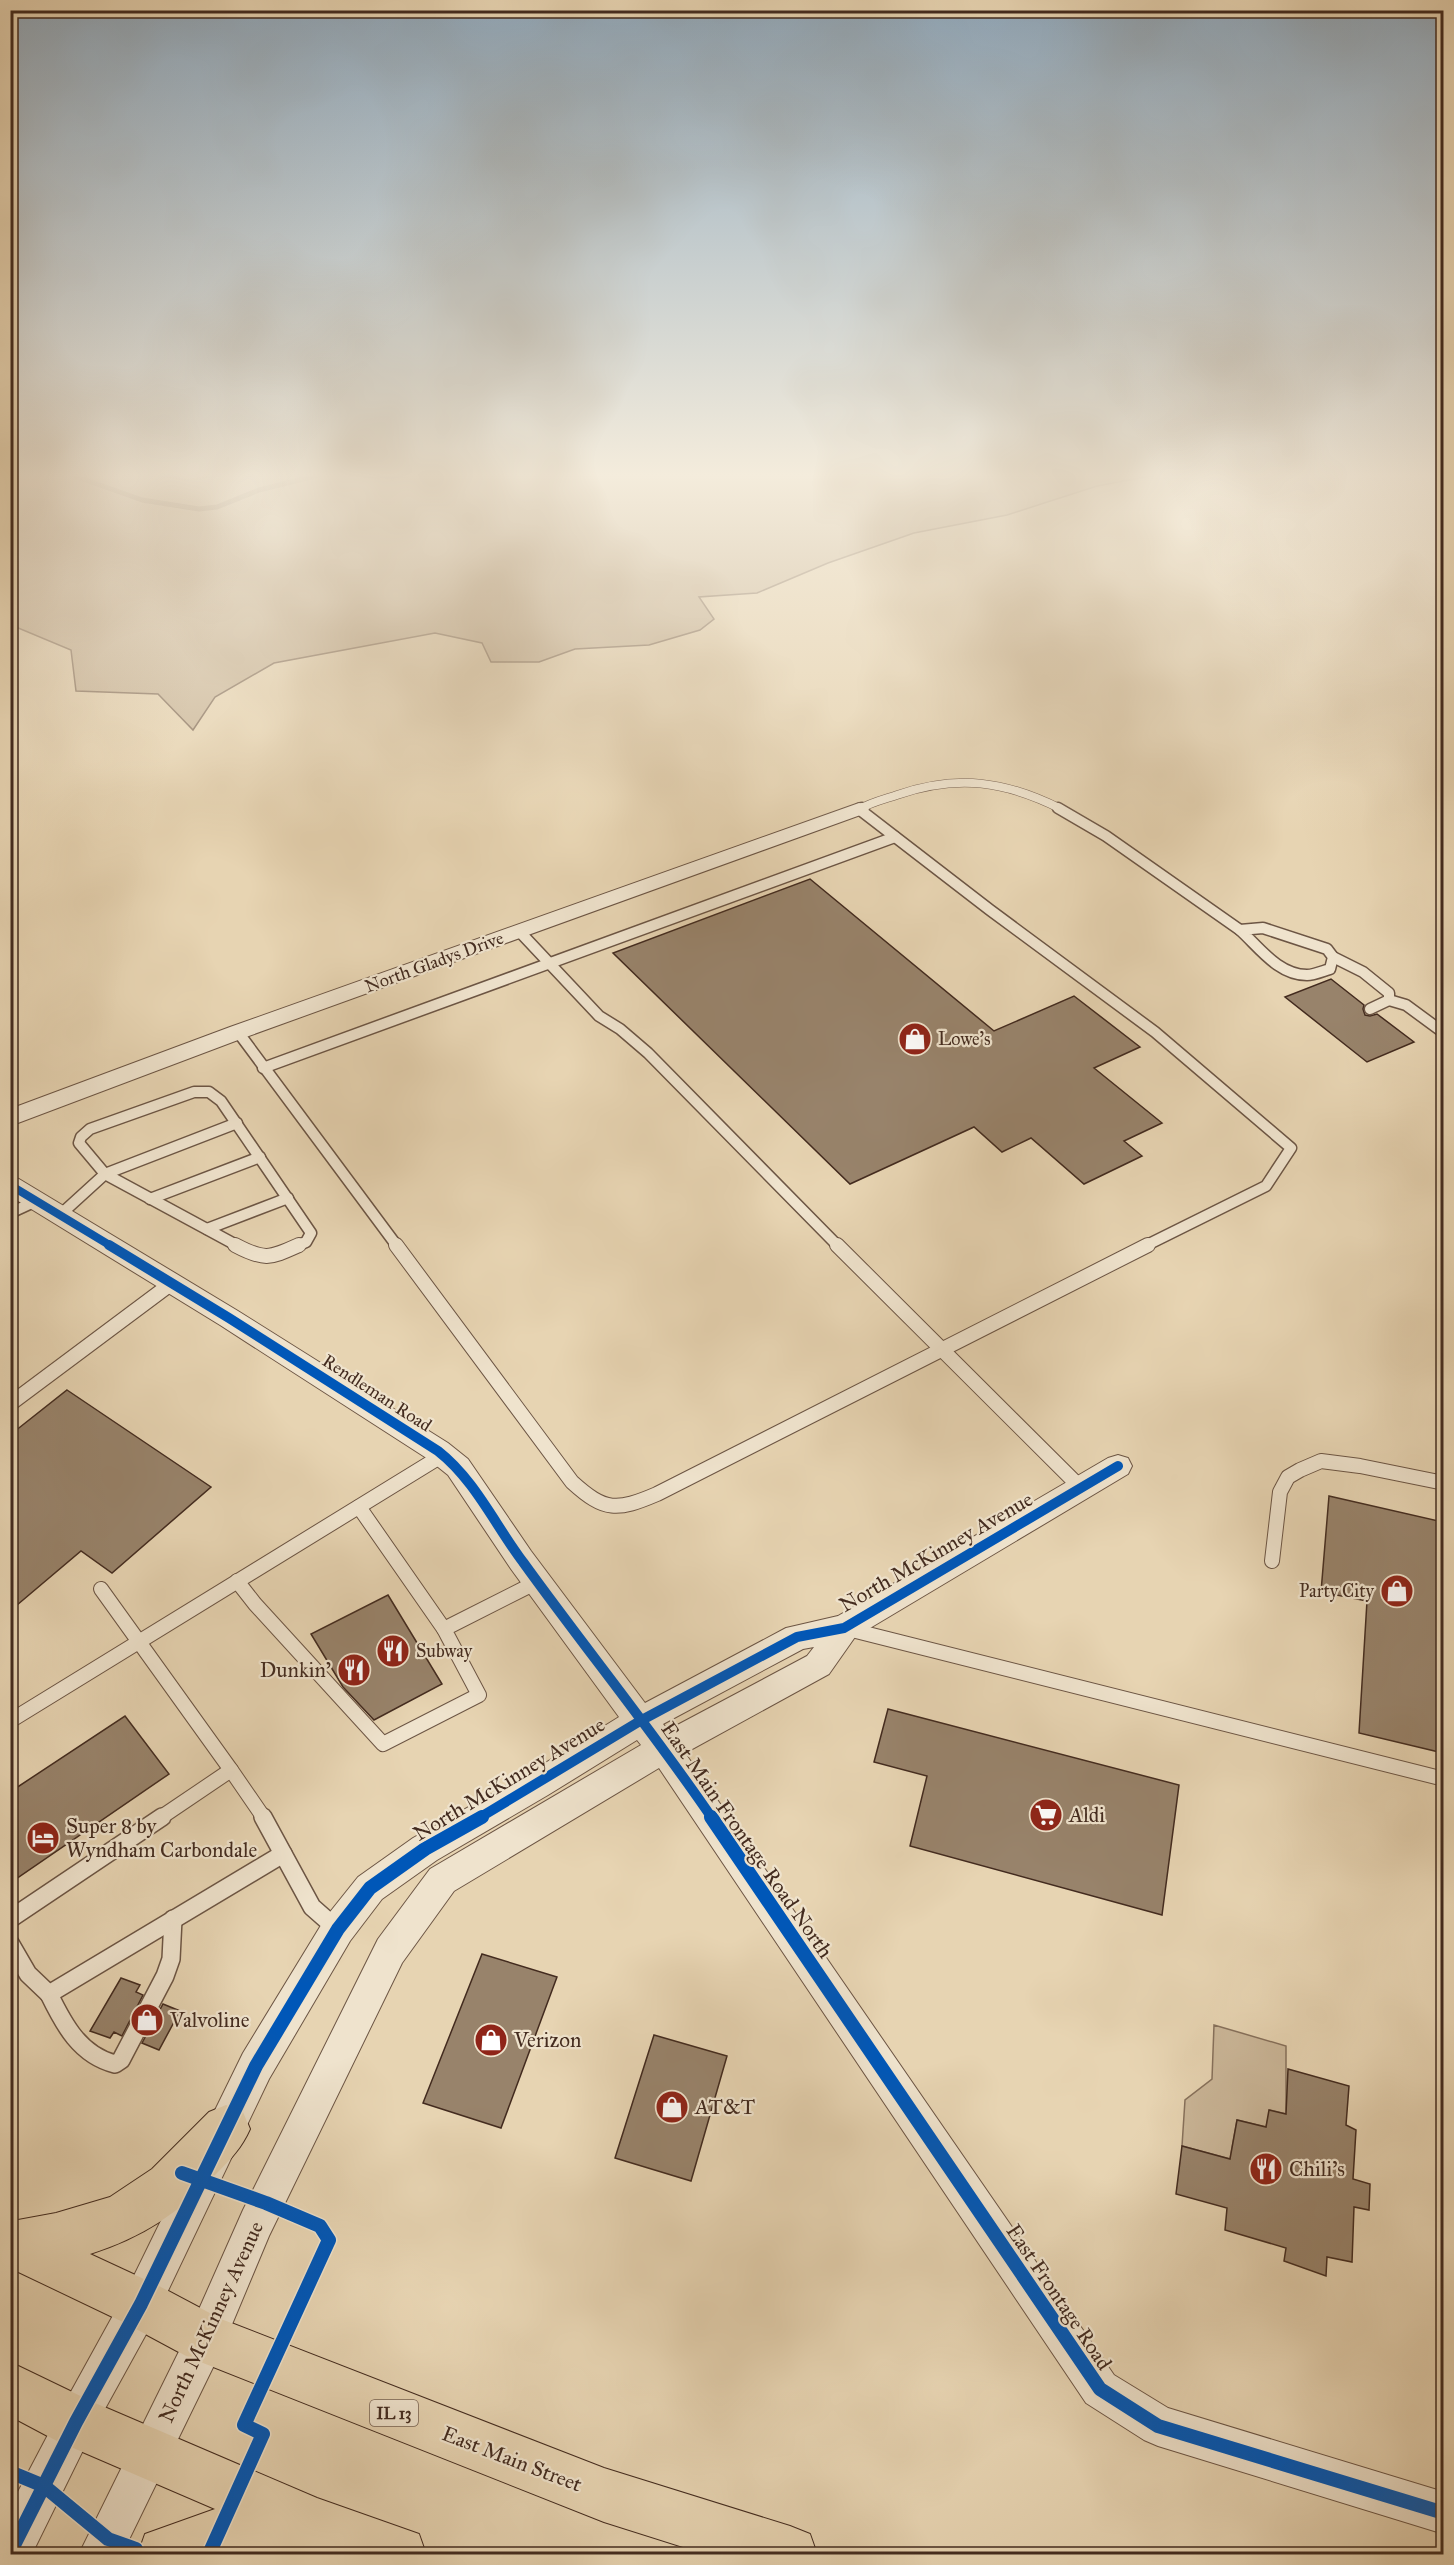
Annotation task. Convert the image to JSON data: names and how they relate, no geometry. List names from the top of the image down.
{
  "streets": {
    "highway": ["IL 13", "East Main Street"],
    "street": [
      "North Gladys Drive",
      "Rendleman Road",
      "North McKinney Avenue",
      "East Main Frontage Road North",
      "East Frontage Road"
    ]
  },
  "crossings": [
    ["Rendleman Road", "North McKinney Avenue"],
    ["Rendleman Road", "East Main Frontage Road North"],
    ["North McKinney Avenue", "East Main Frontage Road North"],
    ["North McKinney Avenue", "East Main Street"],
    ["East Main Frontage Road North", "East Frontage Road"]
  ],
  "places": {
    "shop": [
      "Lowe's",
      "Party City",
      "Valvoline",
      "Verizon",
      "AT&T"
    ],
    "restaurant": ["Subway", "Dunkin'", "Chili's"],
    "supermarket": ["Aldi"],
    "hotel": ["Super 8 by Wyndham Carbondale"]
  }
}
